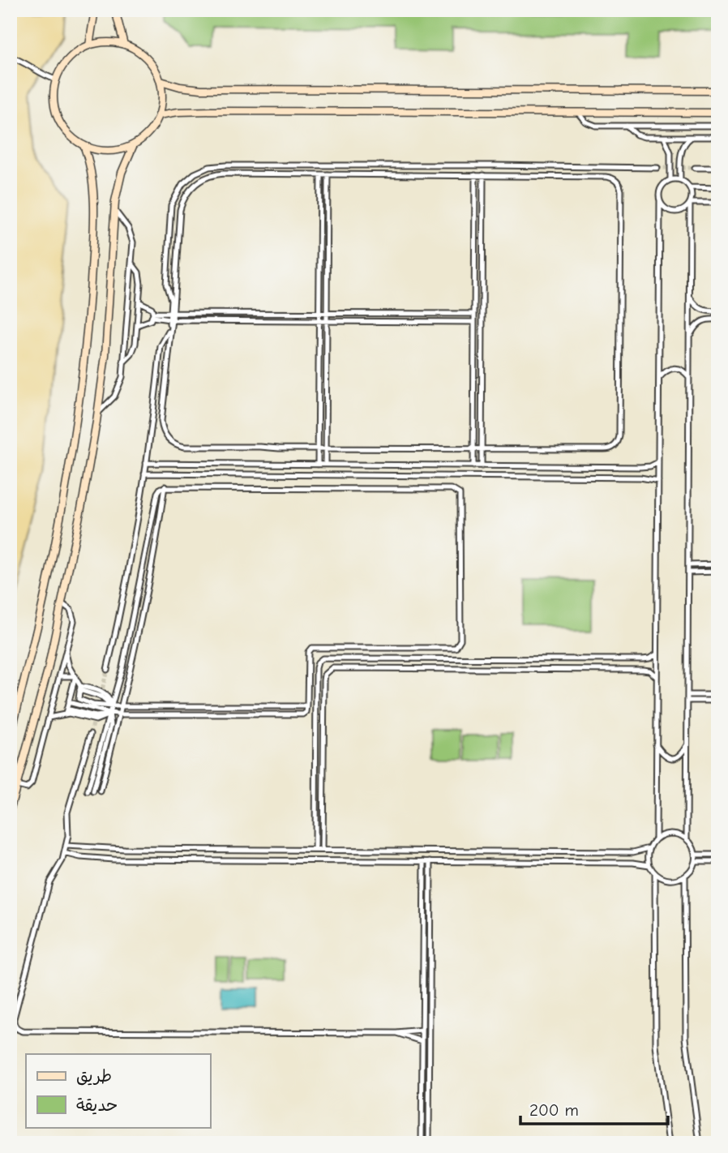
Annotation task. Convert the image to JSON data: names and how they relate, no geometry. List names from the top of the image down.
{
  "legend": ["طريق", "حديقة"],
  "scale_bar": "200 m"
}
